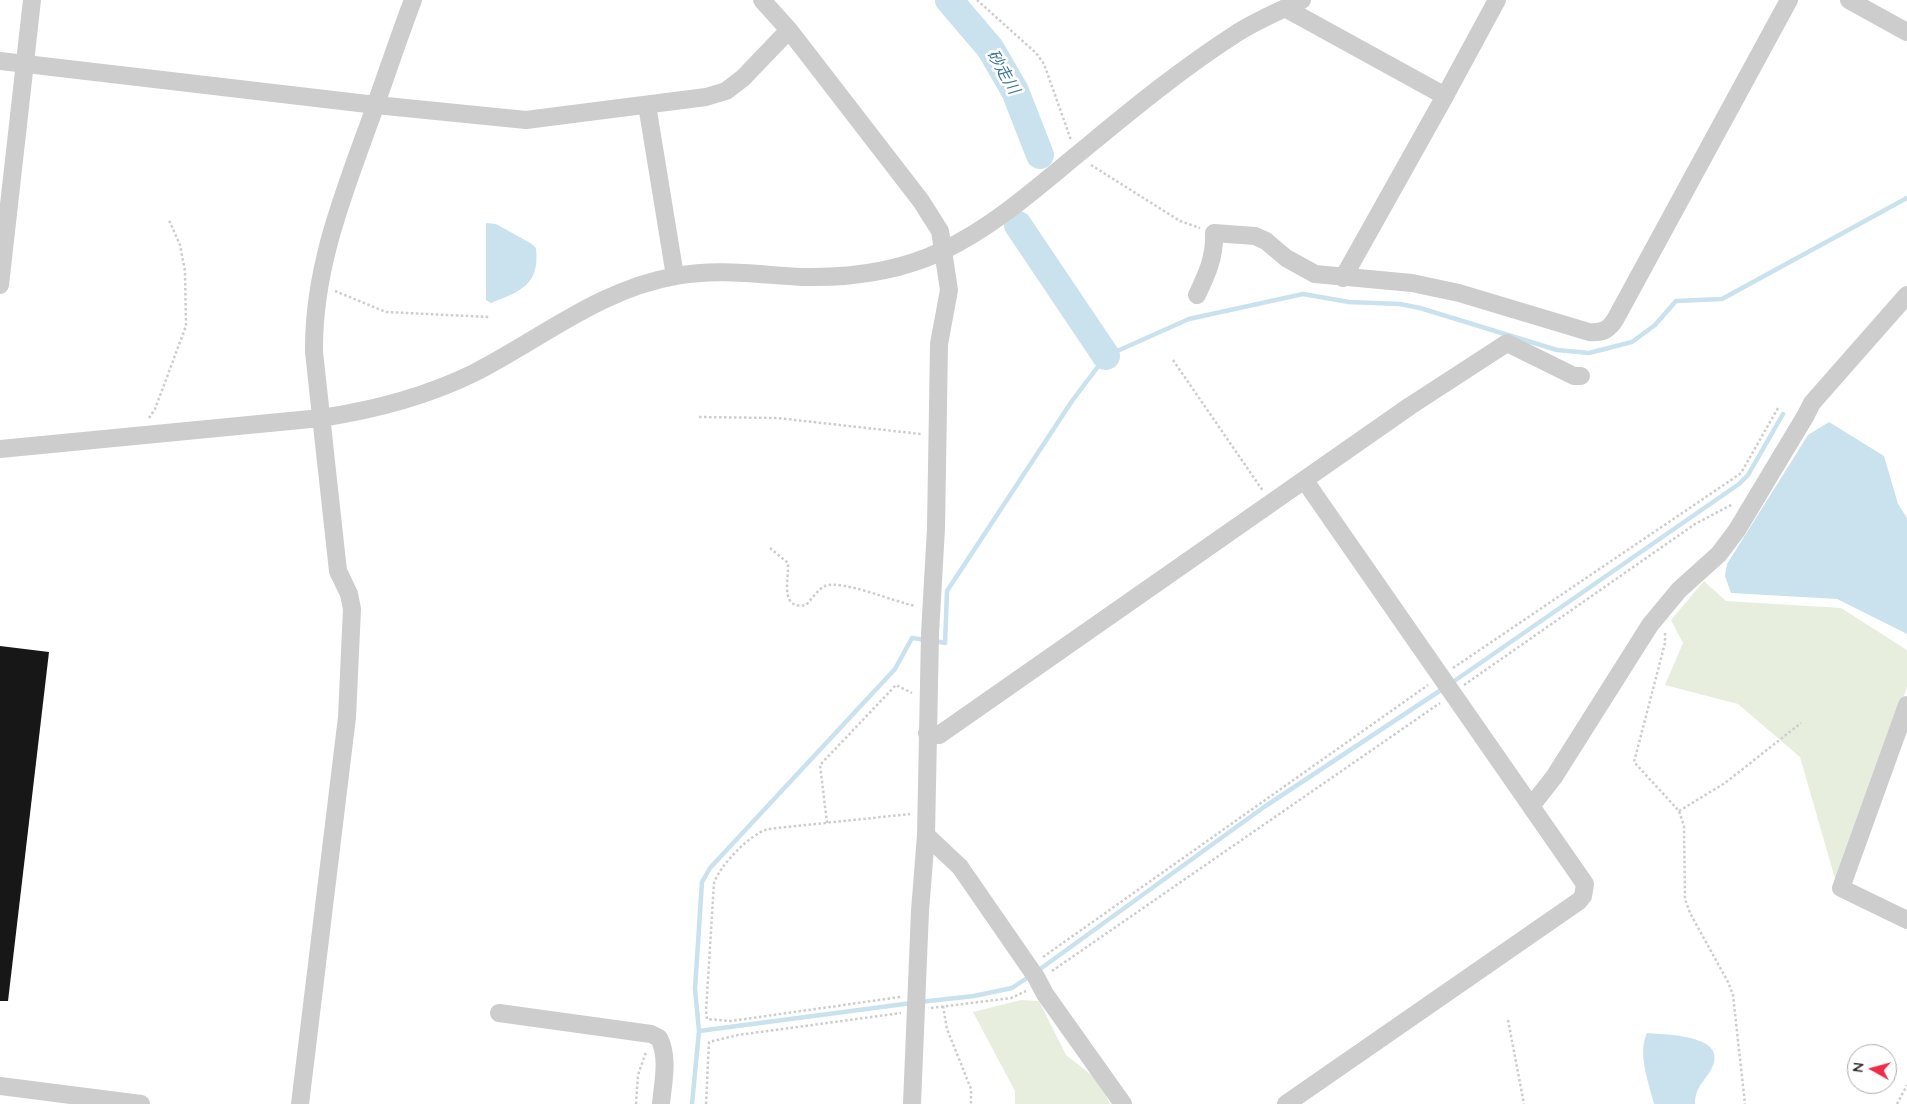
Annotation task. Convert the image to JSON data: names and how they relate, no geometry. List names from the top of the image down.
{
  "water": ["砂走川"],
  "north": "left"
}
